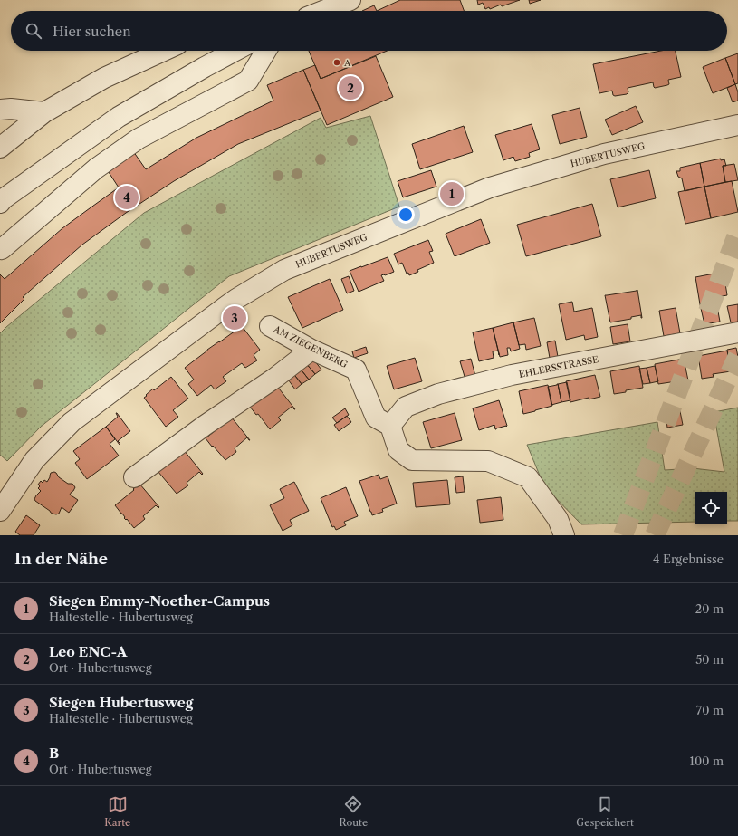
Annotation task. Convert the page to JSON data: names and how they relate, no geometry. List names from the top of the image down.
{
  "streets": {
    "street": ["HUBERTUSWEG", "AM ZIEGENBERG", "EHLERSSTRASSE"]
  },
  "crossings": [
    ["AM ZIEGENBERG", "EHLERSSTRASSE"]
  ],
  "places": ["A"],
  "page": {
    "search": "Hier suchen",
    "pins": [
      "2",
      "1",
      "4",
      "3"
    ],
    "heading": ["In der Nähe", "4 Ergebnisse"],
    "list": [
      {
        "mark": "1",
        "name": "Siegen Emmy-Noether-Campus",
        "note": "Haltestelle · Hubertusweg",
        "value": "20 m"
      },
      {
        "mark": "2",
        "name": "Leo ENC-A",
        "note": "Ort · Hubertusweg",
        "value": "50 m"
      },
      {
        "mark": "3",
        "name": "Siegen Hubertusweg",
        "note": "Haltestelle · Hubertusweg",
        "value": "70 m"
      },
      {
        "mark": "4",
        "name": "B",
        "note": "Ort · Hubertusweg",
        "value": "100 m"
      }
    ],
    "nav": ["Karte", "Route", "Gespeichert"]
  }
}
